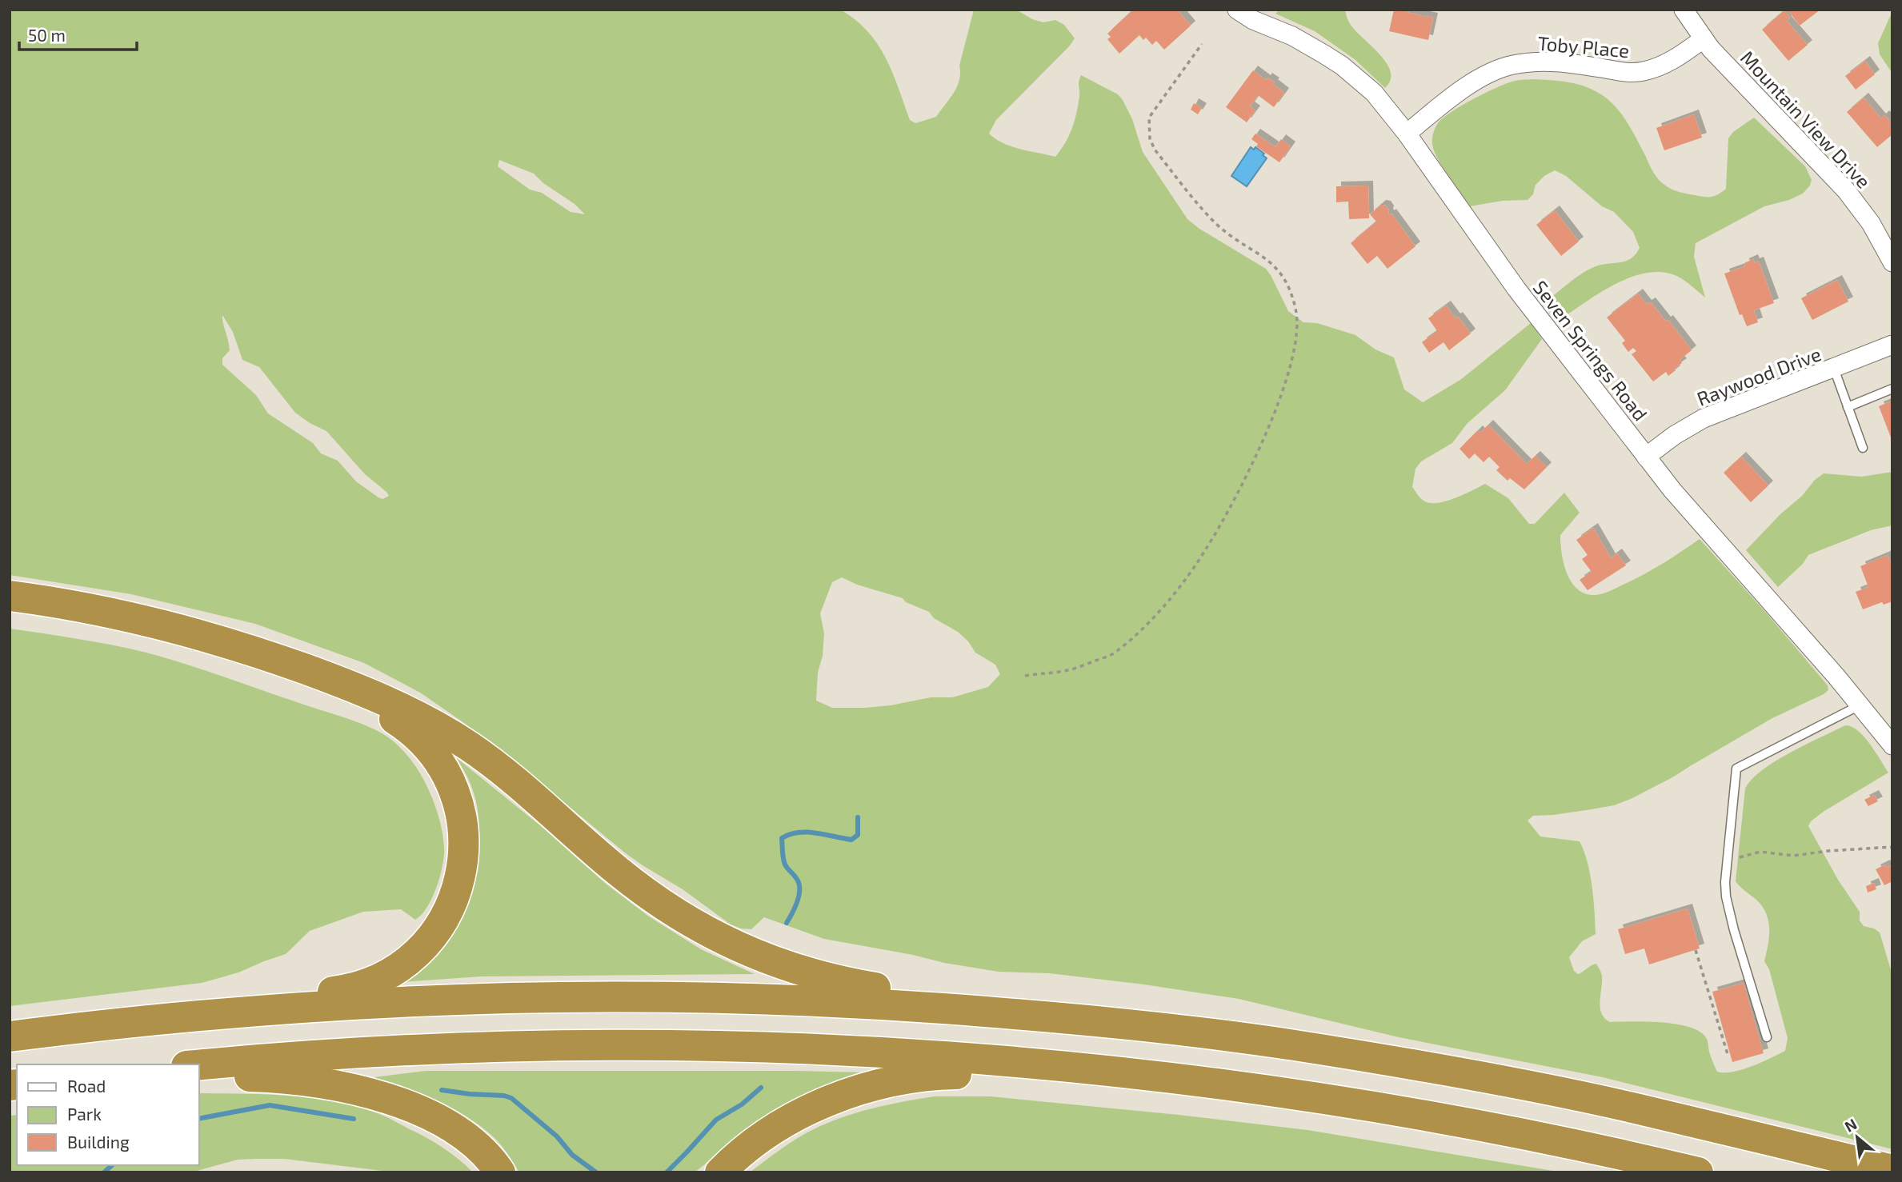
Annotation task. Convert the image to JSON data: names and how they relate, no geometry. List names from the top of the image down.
{
  "streets": {
    "street": [
      "Toby Place",
      "Mountain View Drive",
      "Seven Springs Road",
      "Raywood Drive"
    ]
  },
  "crossings": [
    ["Toby Place", "Mountain View Drive"],
    ["Toby Place", "Seven Springs Road"],
    ["Seven Springs Road", "Raywood Drive"]
  ],
  "legend": ["Road", "Park", "Building"],
  "scale_bar": "50 m",
  "north": "top left"
}
